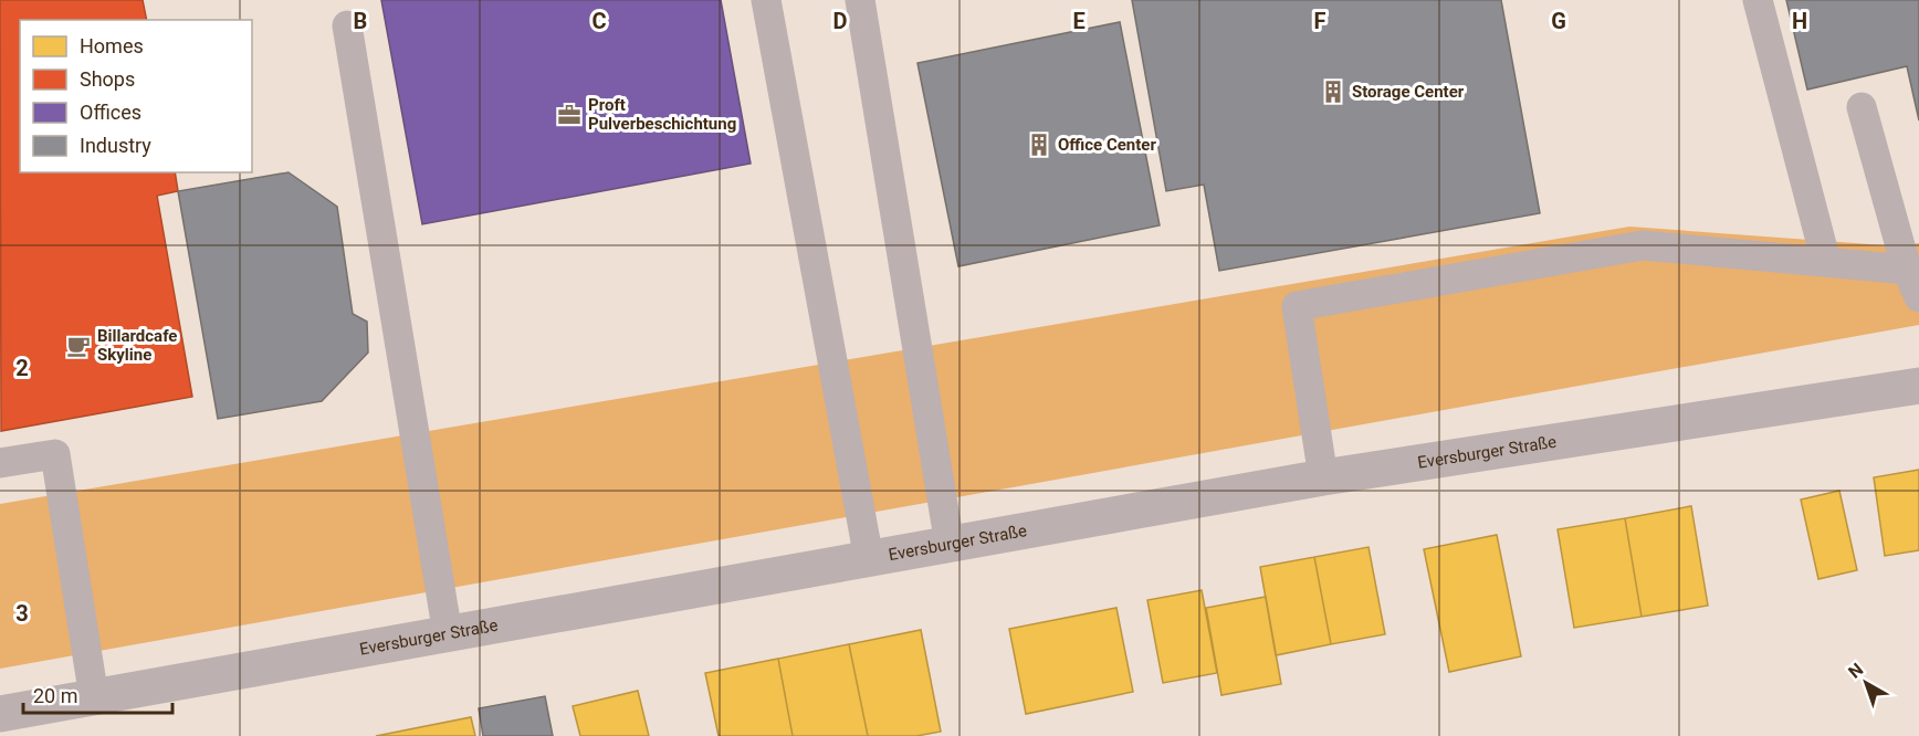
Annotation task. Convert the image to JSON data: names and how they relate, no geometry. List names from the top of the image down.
{
  "streets": {
    "street": ["Eversburger Straße"]
  },
  "places": {
    "building": ["Storage Center", "Office Center"],
    "office": ["Proft Pulverbeschichtung"],
    "cafe": ["Billardcafe Skyline"]
  },
  "legend": [
    "Homes",
    "Shops",
    "Offices",
    "Industry"
  ],
  "scale_bar": "20 m",
  "north": "top left",
  "grid": {
    "columns": [
      "B",
      "C",
      "D",
      "E",
      "F",
      "G",
      "H"
    ],
    "rows": ["2", "3"]
  }
}
